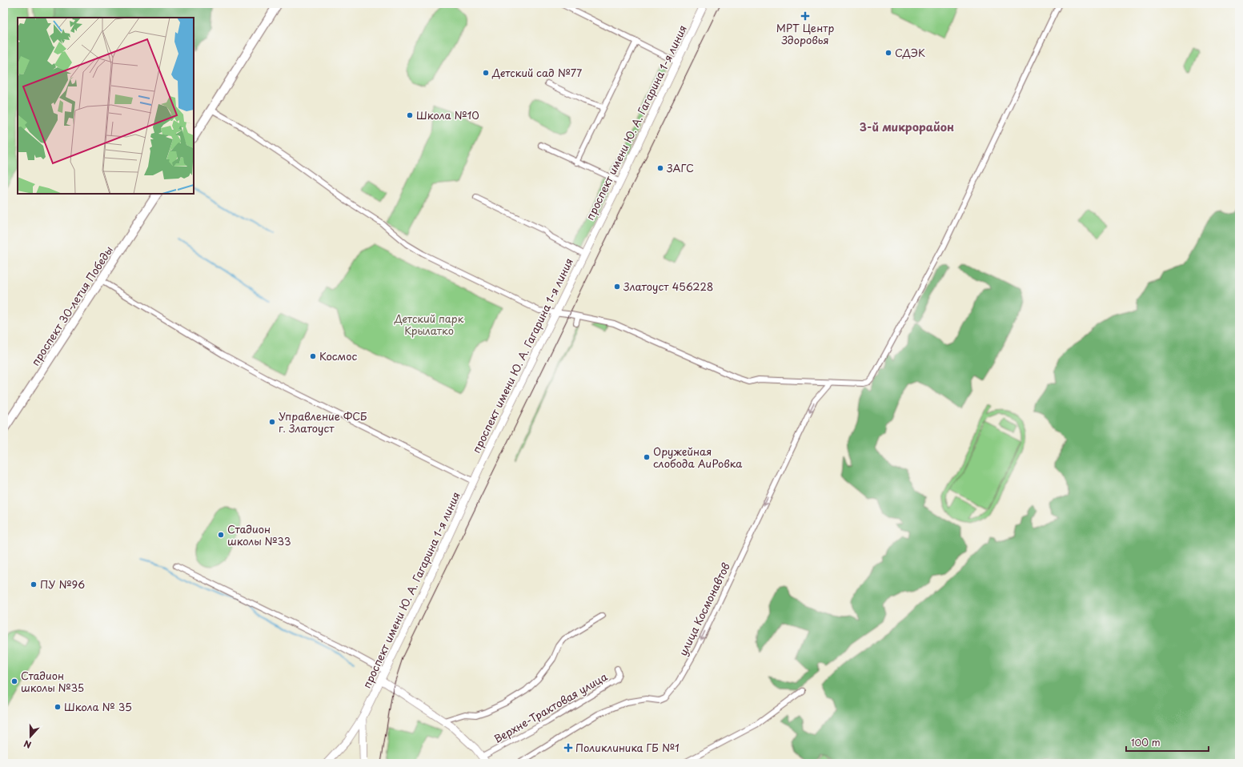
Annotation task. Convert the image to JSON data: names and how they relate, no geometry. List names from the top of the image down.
{
  "streets": {
    "main road": ["проспект имени Ю. А. Гагарина 1-я линия", "проспект 30-летия Победы"],
    "street": ["улица Космонавтов", "Верхне-Трактовая улица"]
  },
  "one_way": ["улица Космонавтов"],
  "districts": ["3-й микрорайон"],
  "parks": ["Детский парк Крылатко"],
  "places": {
    "health": ["МРТ Центр Здоровья", "Поликлиника ГБ №1"],
    "other": [
      "СДЭК",
      "Детский сад №77",
      "Школа №10",
      "ЗАГС",
      "Златоуст 456228",
      "Космос",
      "Управление ФСБ г. Златоуст",
      "Оружейная слобода АиРовка",
      "Стадион школы №33",
      "ПУ №96",
      "Стадион школы №35",
      "Школа № 35"
    ]
  },
  "scale_bar": "100 m",
  "north": "bottom"
}
